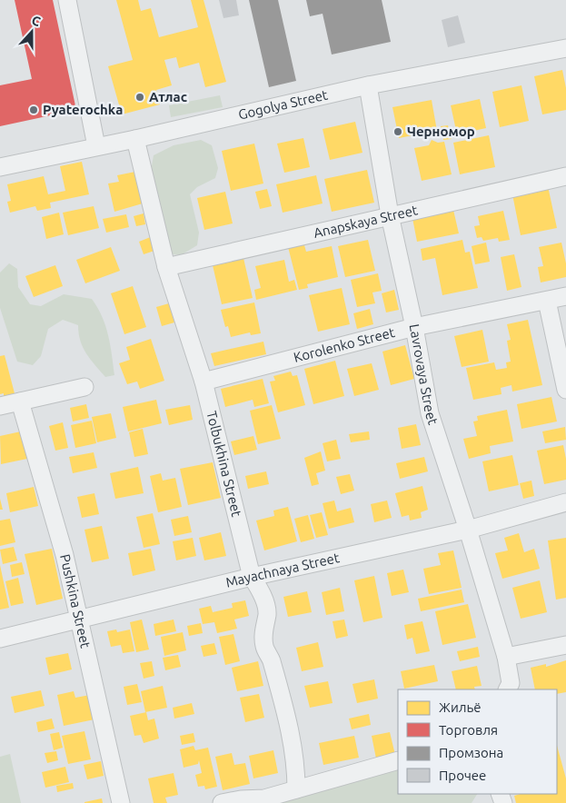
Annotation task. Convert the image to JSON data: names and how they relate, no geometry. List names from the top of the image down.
{
  "streets": {
    "street": [
      "Gogolya Street",
      "Anapskaya Street",
      "Korolenko Street",
      "Lavrovaya Street",
      "Tolbukhina Street",
      "Mayachnaya Street",
      "Pushkina Street"
    ]
  },
  "crossings": [
    ["Gogolya Street", "Lavrovaya Street"],
    ["Gogolya Street", "Tolbukhina Street"],
    ["Anapskaya Street", "Lavrovaya Street"],
    ["Anapskaya Street", "Tolbukhina Street"],
    ["Korolenko Street", "Lavrovaya Street"],
    ["Korolenko Street", "Tolbukhina Street"],
    ["Lavrovaya Street", "Mayachnaya Street"],
    ["Tolbukhina Street", "Mayachnaya Street"],
    ["Mayachnaya Street", "Pushkina Street"]
  ],
  "places": ["Атлас", "Pyaterochka", "Черномор"],
  "legend": [
    "Жильё",
    "Торговля",
    "Промзона",
    "Прочее"
  ],
  "north": "top"
}
